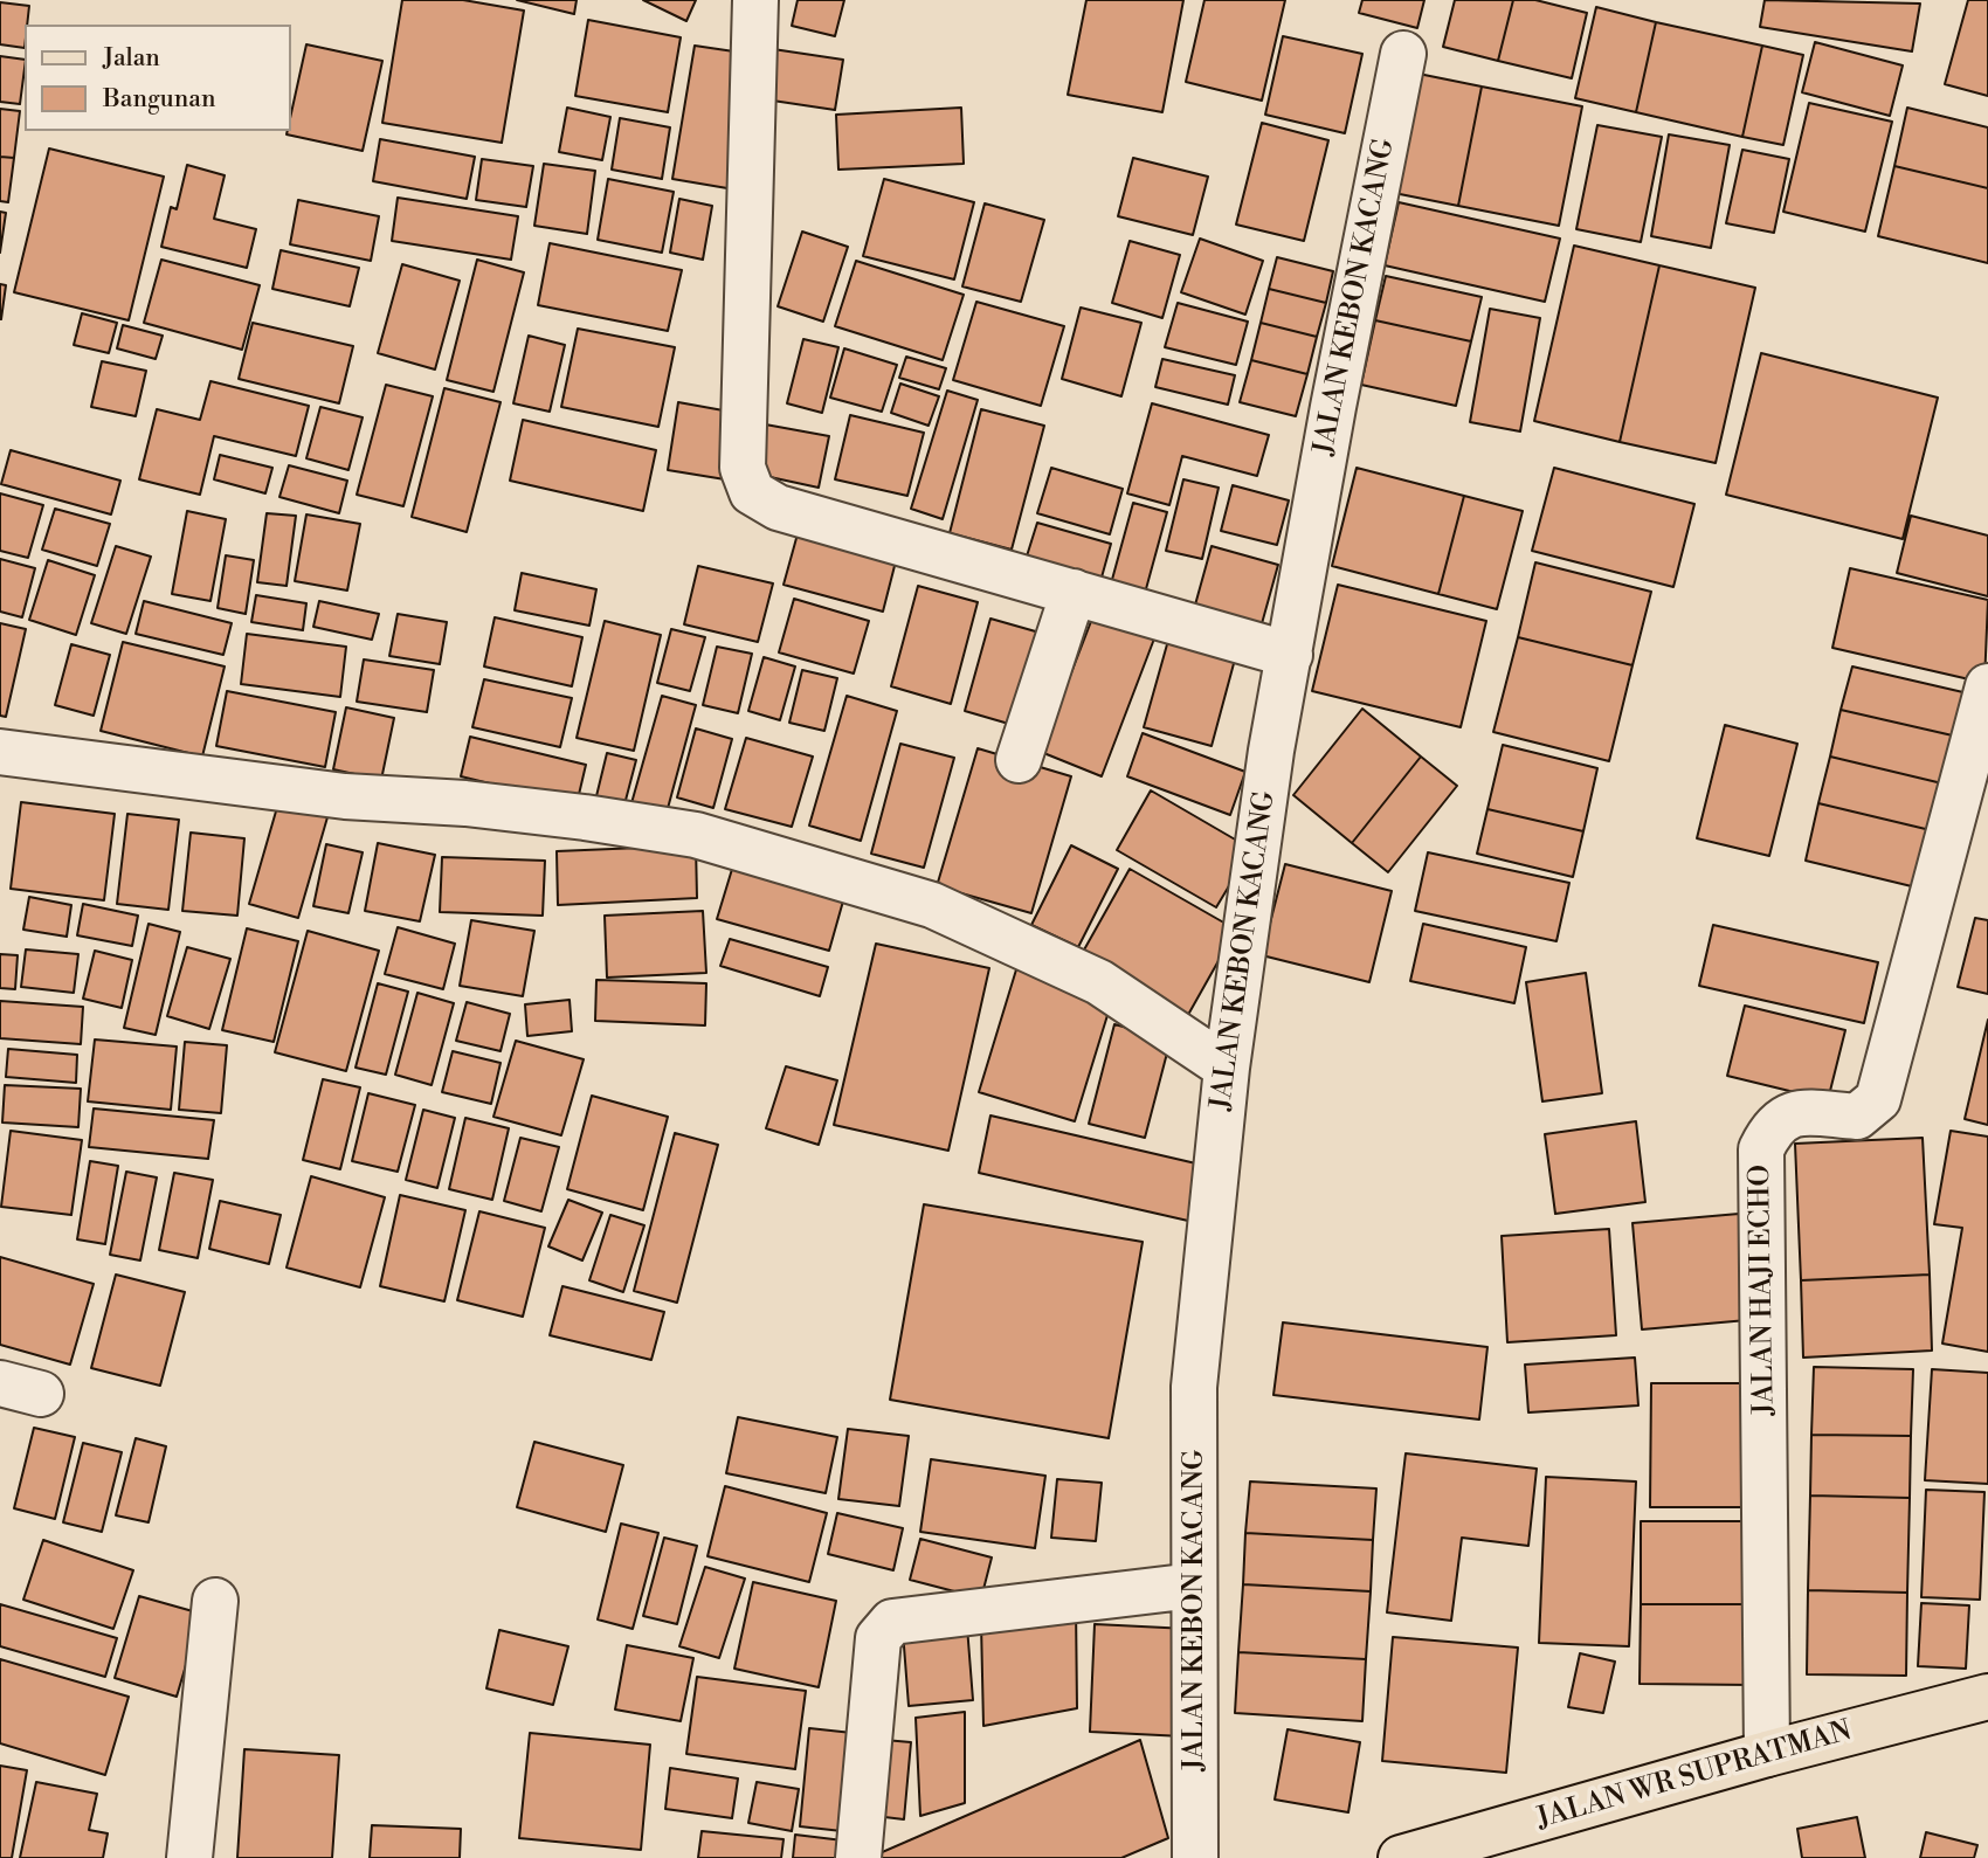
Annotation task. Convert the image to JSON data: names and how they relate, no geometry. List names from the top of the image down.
{
  "streets": {
    "main road": ["JALAN WR SUPRATMAN"],
    "street": ["JALAN KEBON KACANG", "JALAN HAJI ECHO"]
  },
  "crossings": [
    ["JALAN HAJI ECHO", "JALAN WR SUPRATMAN"]
  ],
  "legend": ["Jalan", "Bangunan"]
}
